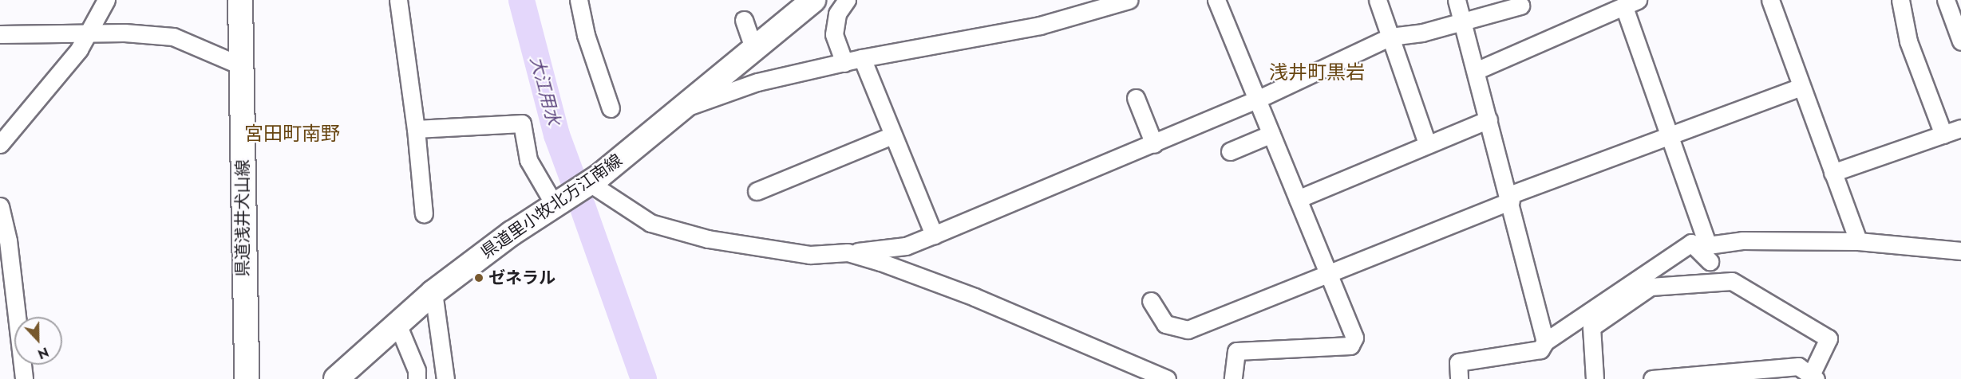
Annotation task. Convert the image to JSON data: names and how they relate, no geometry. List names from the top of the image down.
{
  "streets": {
    "main road": ["県道里小牧北方江南線", "県道浅井犬山線"]
  },
  "districts": ["浅井町黒岩", "宮田町南野"],
  "water": ["大江用水"],
  "places": ["ゼネラル"],
  "north": "bottom"
}
